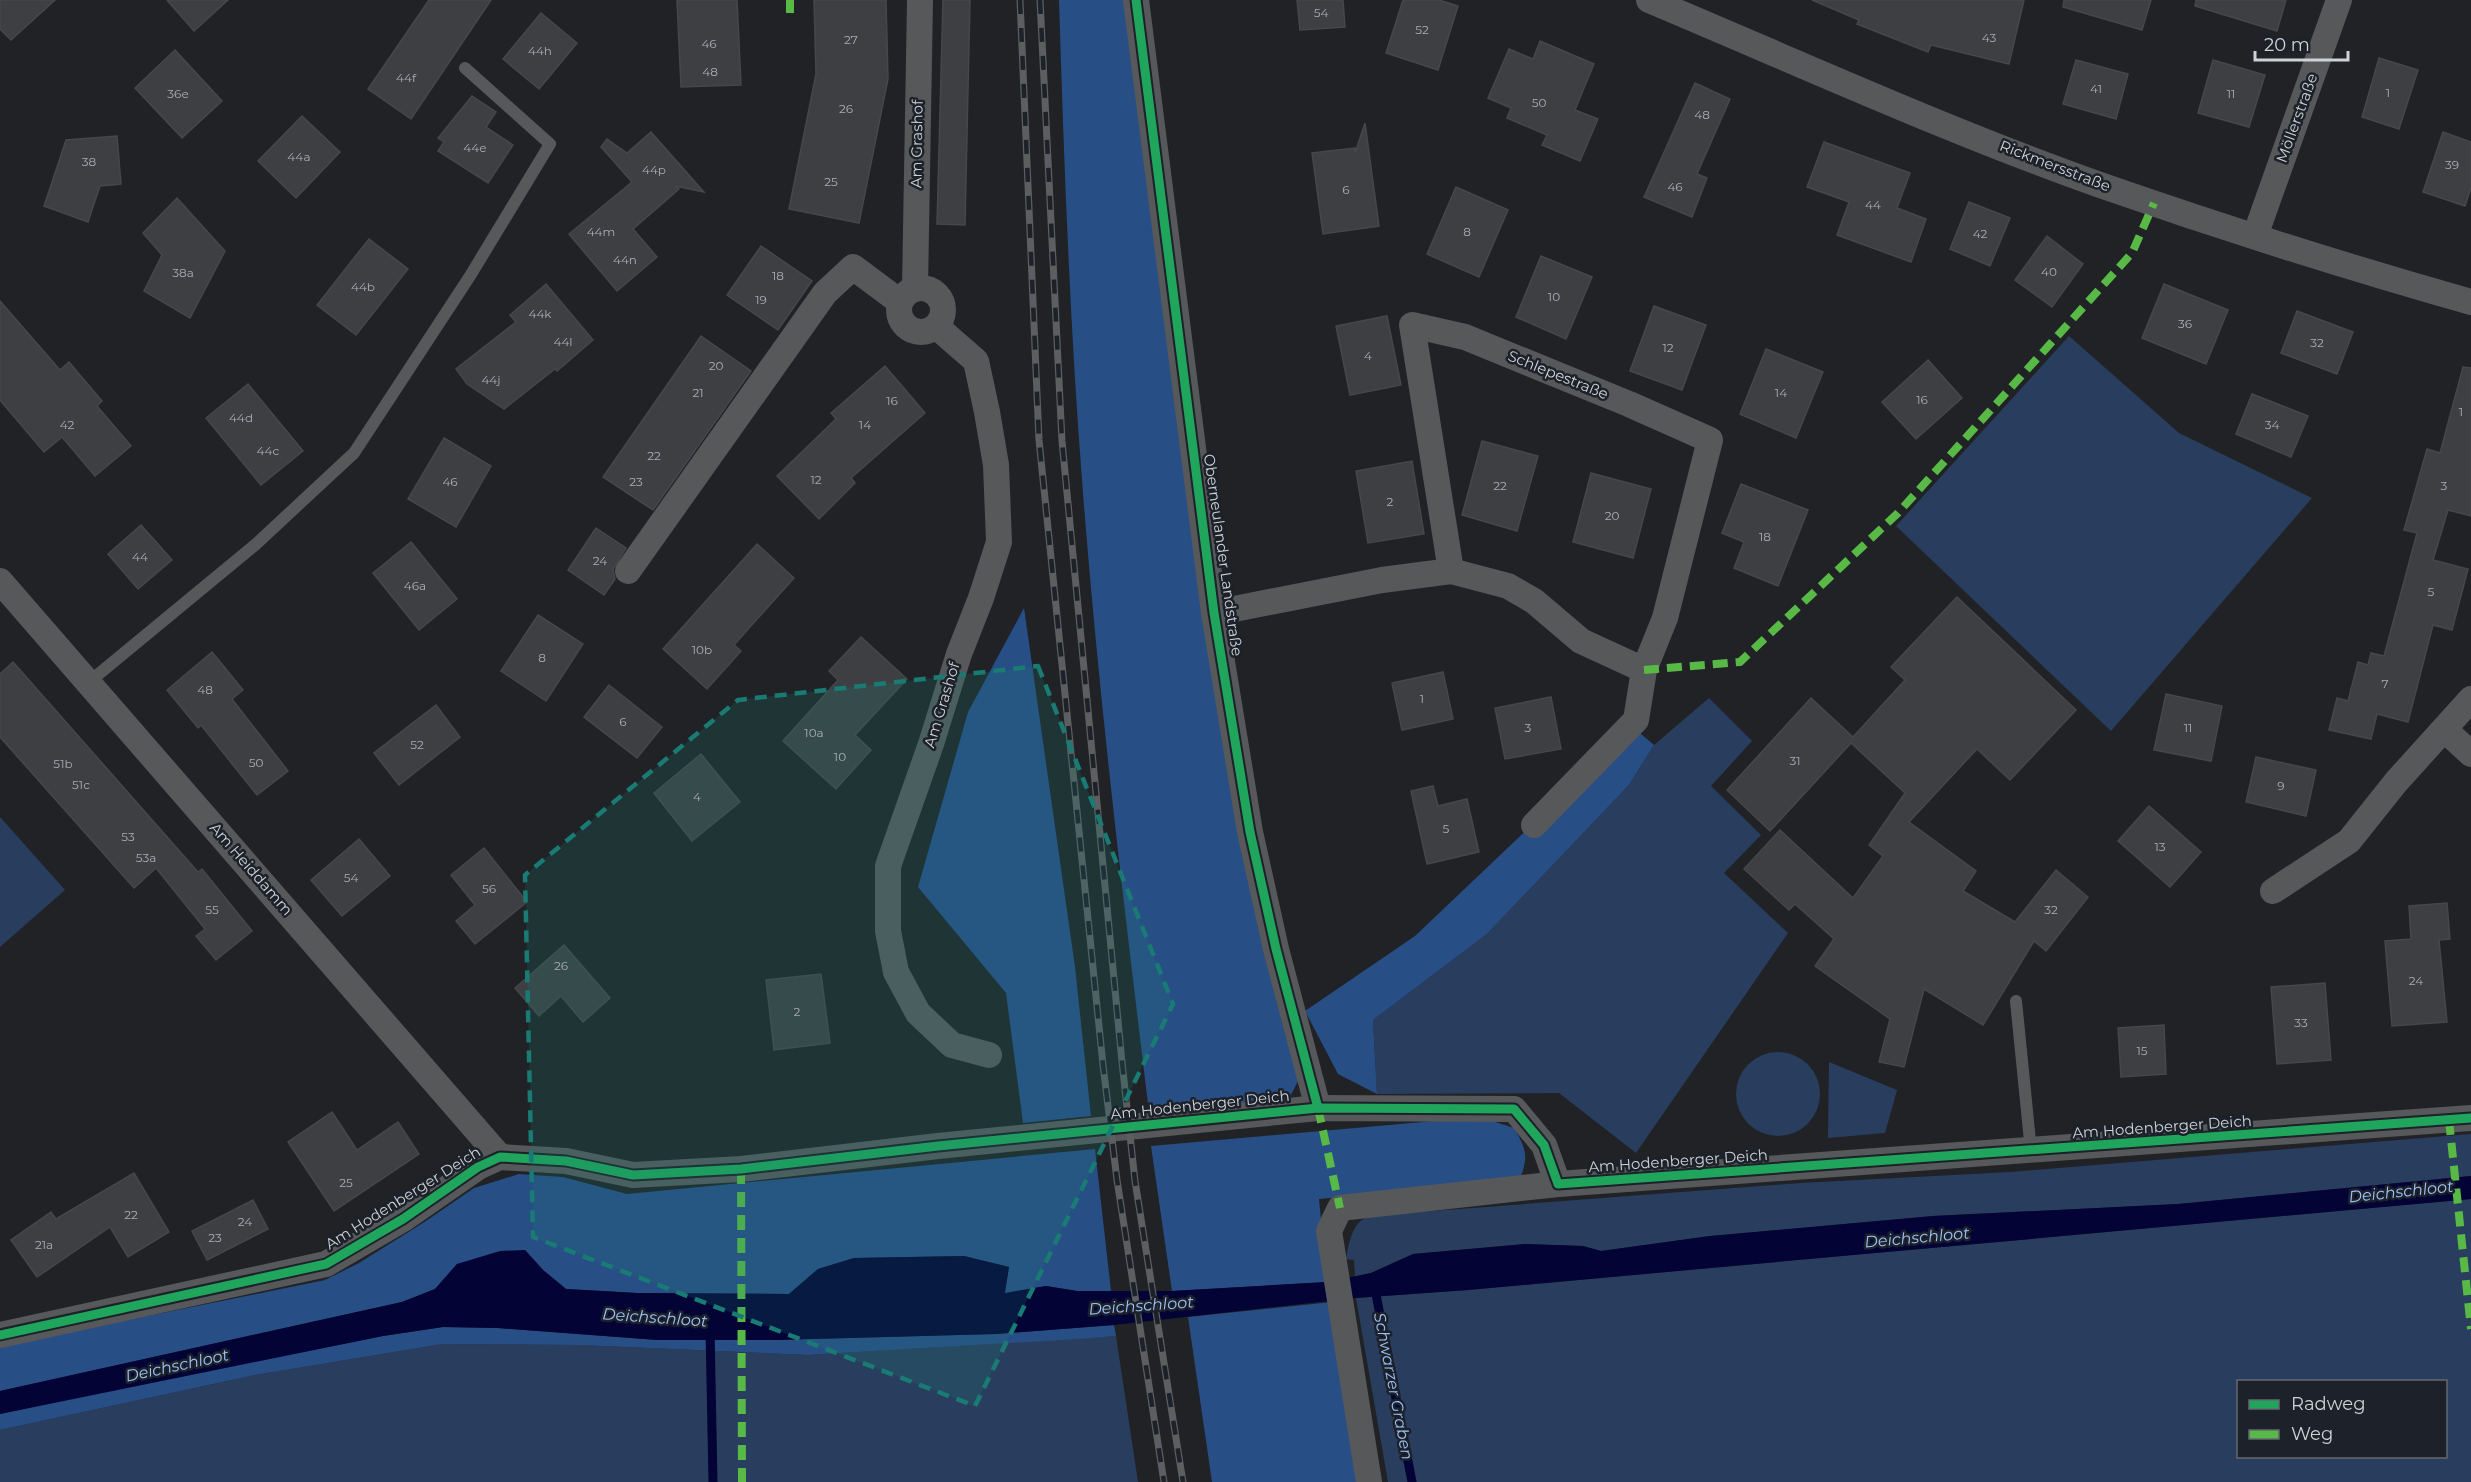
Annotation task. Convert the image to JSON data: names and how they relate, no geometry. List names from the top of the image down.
{
  "streets": {
    "street": [
      "Möllerstraße",
      "Am Grashof",
      "Rickmersstraße",
      "Schlepestraße",
      "Oberneulander Landstraße",
      "Am Heiddamm",
      "Am Hodenberger Deich"
    ]
  },
  "crossings": [
    ["Möllerstraße", "Rickmersstraße"],
    ["Oberneulander Landstraße", "Am Hodenberger Deich"],
    ["Am Heiddamm", "Am Hodenberger Deich"]
  ],
  "water": ["Deichschloot", "Schwarzer Graben"],
  "house_numbers": [
    "54",
    "52",
    "43",
    "27",
    "46",
    "44h",
    "48",
    "44f",
    "41",
    "1",
    "36e",
    "11",
    "50",
    "26",
    "48",
    "44e",
    "44a",
    "38",
    "39",
    "44p",
    "25",
    "46",
    "6",
    "44",
    "44m",
    "8",
    "42",
    "44n",
    "40",
    "38a",
    "18",
    "44b",
    "10",
    "19",
    "44k",
    "36",
    "44l",
    "32",
    "12",
    "4",
    "20",
    "44j",
    "21",
    "14",
    "16",
    "16",
    "1",
    "44d",
    "42",
    "14",
    "34",
    "44c",
    "22",
    "12",
    "46",
    "23",
    "22",
    "3",
    "2",
    "20",
    "18",
    "44",
    "24",
    "46a",
    "5",
    "10b",
    "8",
    "7",
    "48",
    "1",
    "6",
    "3",
    "11",
    "10a",
    "52",
    "10",
    "31",
    "50",
    "51b",
    "51c",
    "9",
    "4",
    "5",
    "53",
    "13",
    "53a",
    "54",
    "56",
    "55",
    "32",
    "26",
    "24",
    "2",
    "33",
    "15",
    "25",
    "22",
    "24",
    "23",
    "21a"
  ],
  "legend": ["Radweg", "Weg"],
  "scale_bar": "20 m"
}
